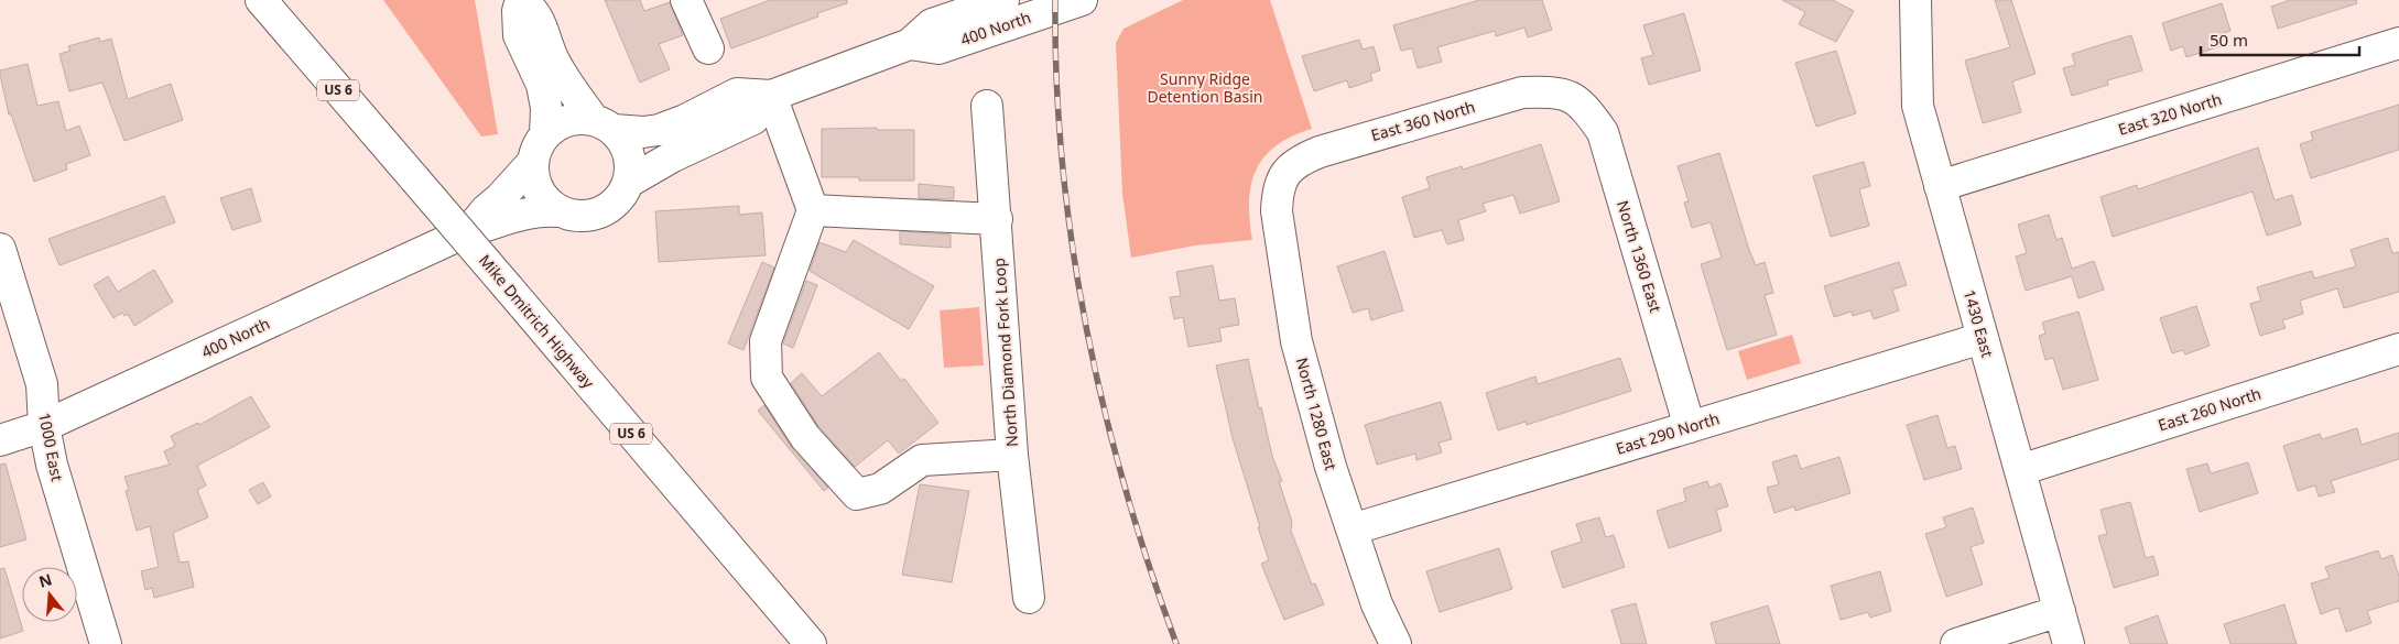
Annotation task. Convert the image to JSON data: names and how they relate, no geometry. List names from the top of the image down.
{
  "streets": {
    "main road": [
      "400 North",
      "US 6",
      "East 320 North",
      "East 360 North",
      "North 1360 East",
      "Mike Dmitrich Highway",
      "1430 East",
      "North Diamond Fork Loop",
      "East 260 North",
      "North 1280 East",
      "East 290 North",
      "1000 East"
    ]
  },
  "crossings": [
    ["400 North", "1000 East"],
    ["East 320 North", "1430 East"],
    ["East 360 North", "North 1360 East"],
    ["East 360 North", "North 1280 East"],
    ["North 1360 East", "East 290 North"],
    ["1430 East", "East 260 North"],
    ["1430 East", "East 290 North"],
    ["North 1280 East", "East 290 North"]
  ],
  "parks": ["Sunny Ridge Detention Basin"],
  "scale_bar": "50 m",
  "north": "top"
}
